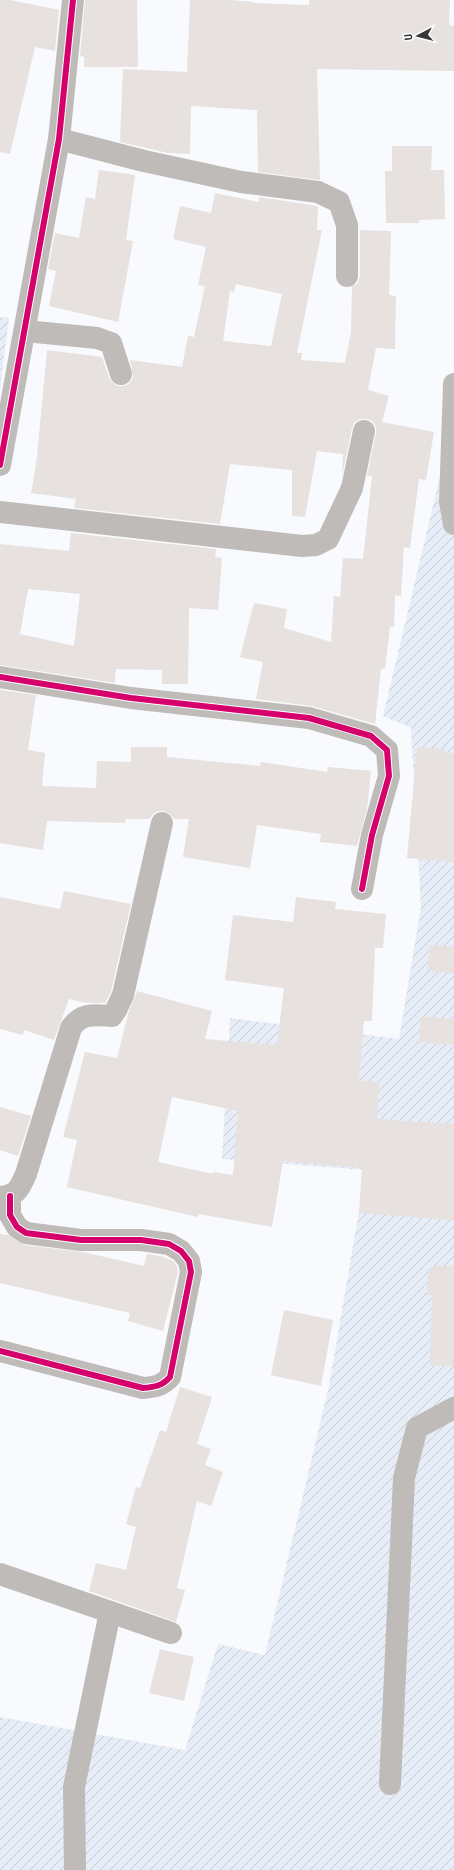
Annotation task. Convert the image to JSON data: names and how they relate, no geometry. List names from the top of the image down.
{
  "north": "left"
}
